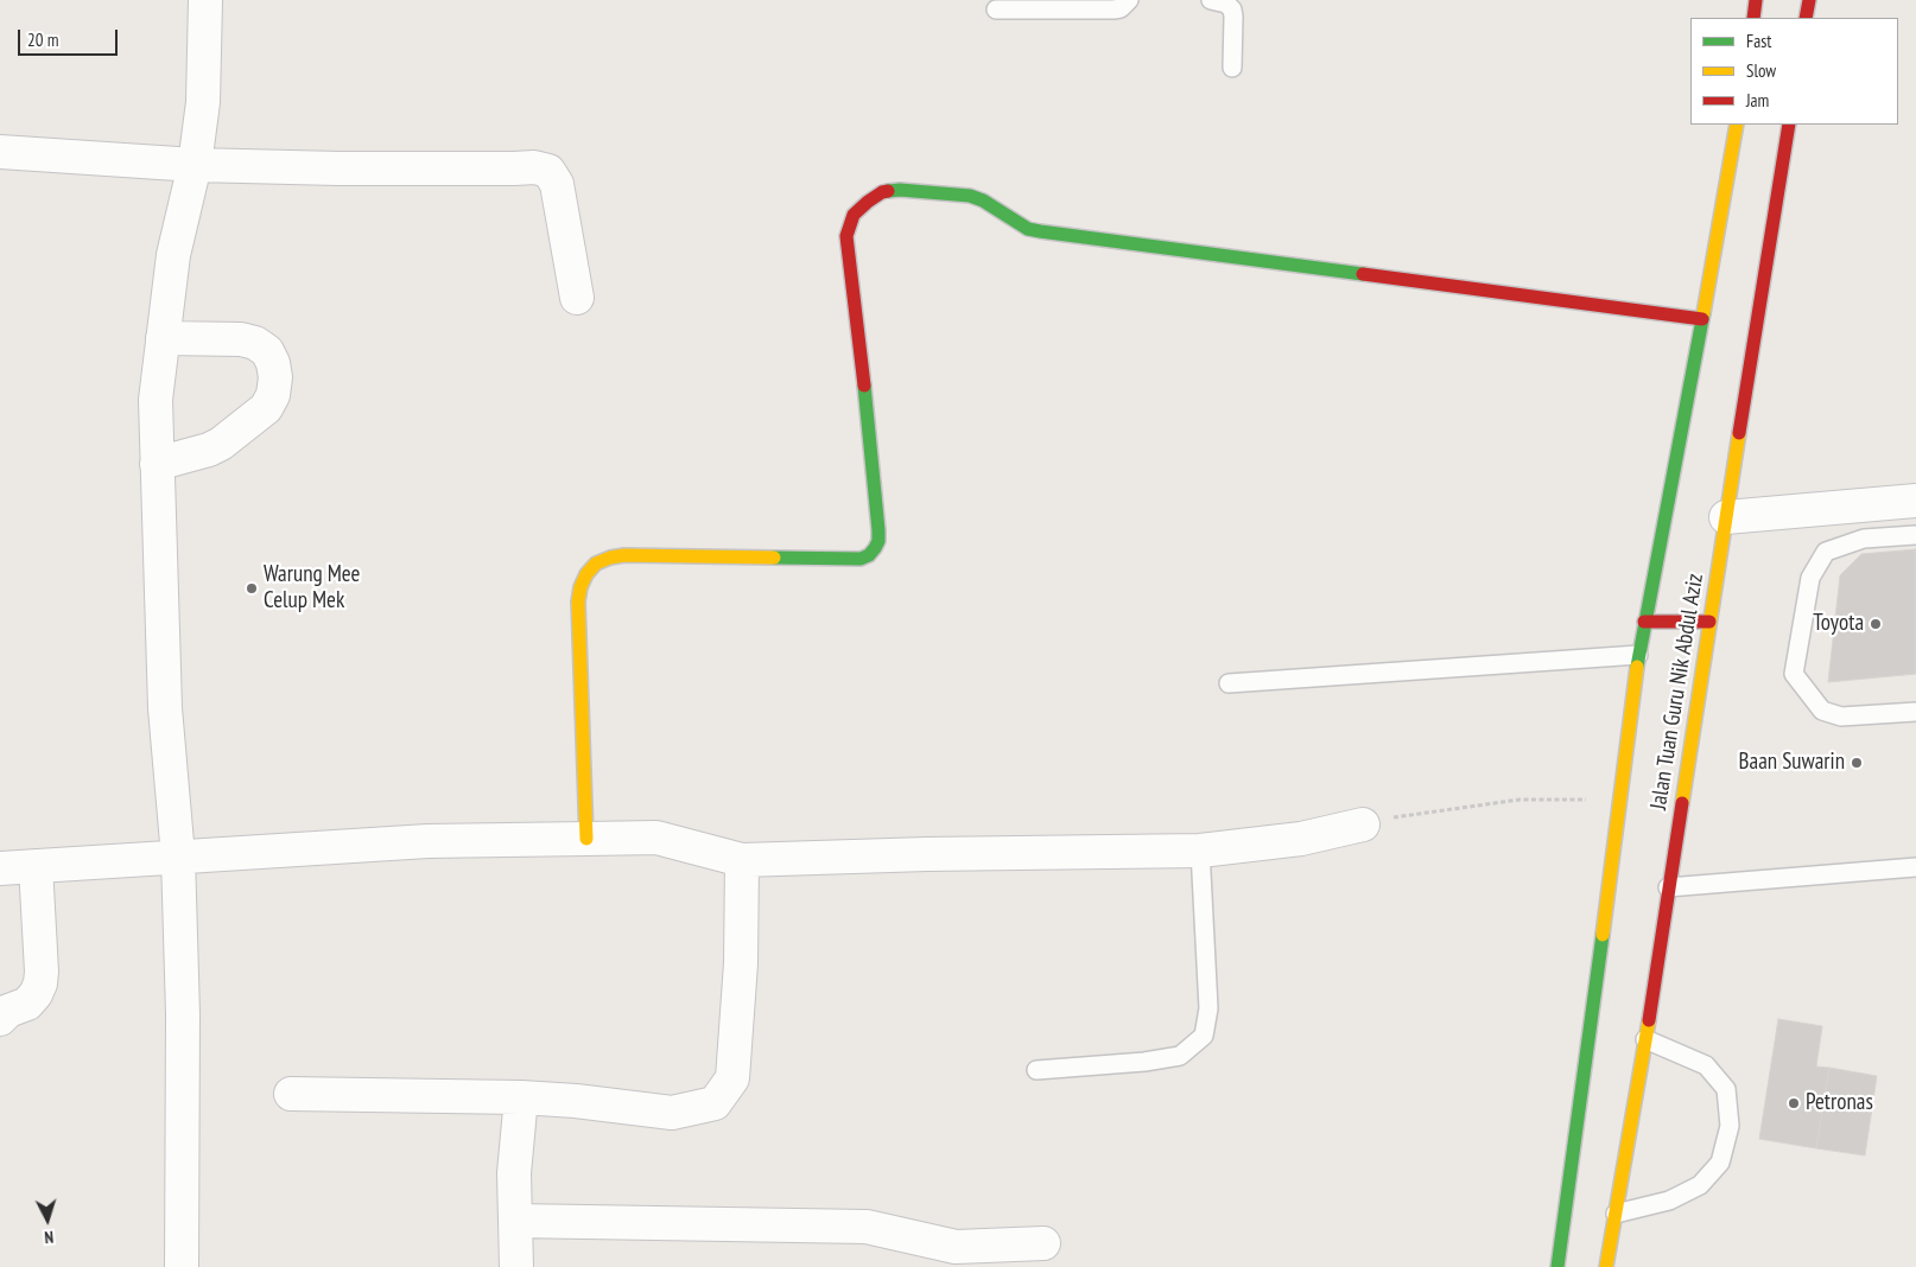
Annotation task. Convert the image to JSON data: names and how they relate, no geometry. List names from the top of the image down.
{
  "streets": {
    "main road": ["Jalan Tuan Guru Nik Abdul Aziz"]
  },
  "places": [
    "Warung Mee Celup Mek",
    "Toyota",
    "Baan Suwarin",
    "Petronas"
  ],
  "legend": ["Fast", "Slow", "Jam"],
  "scale_bar": "20 m",
  "north": "bottom"
}
